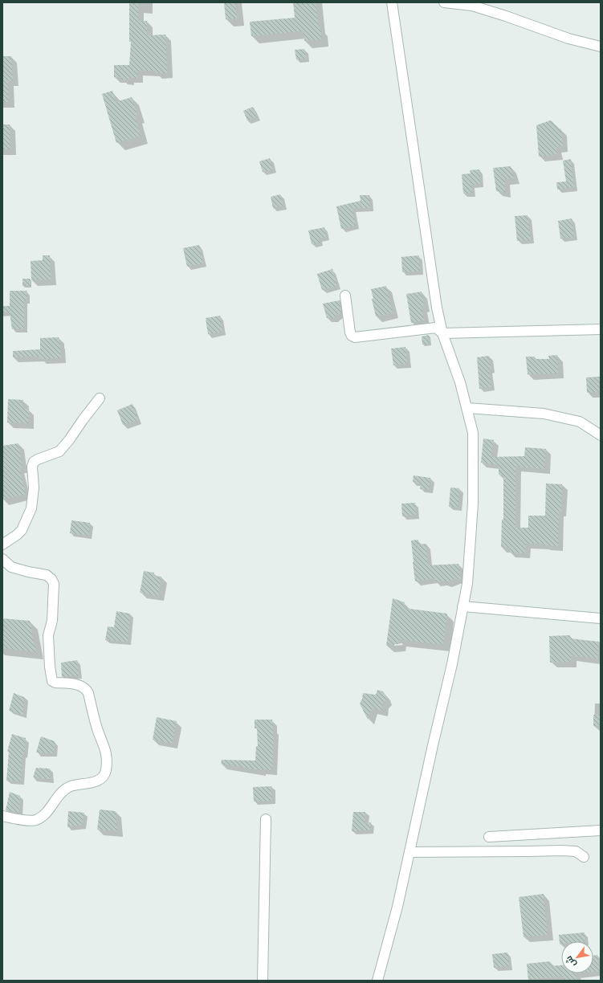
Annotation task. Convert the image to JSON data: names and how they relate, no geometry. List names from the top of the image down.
{
  "north": "bottom left"
}
